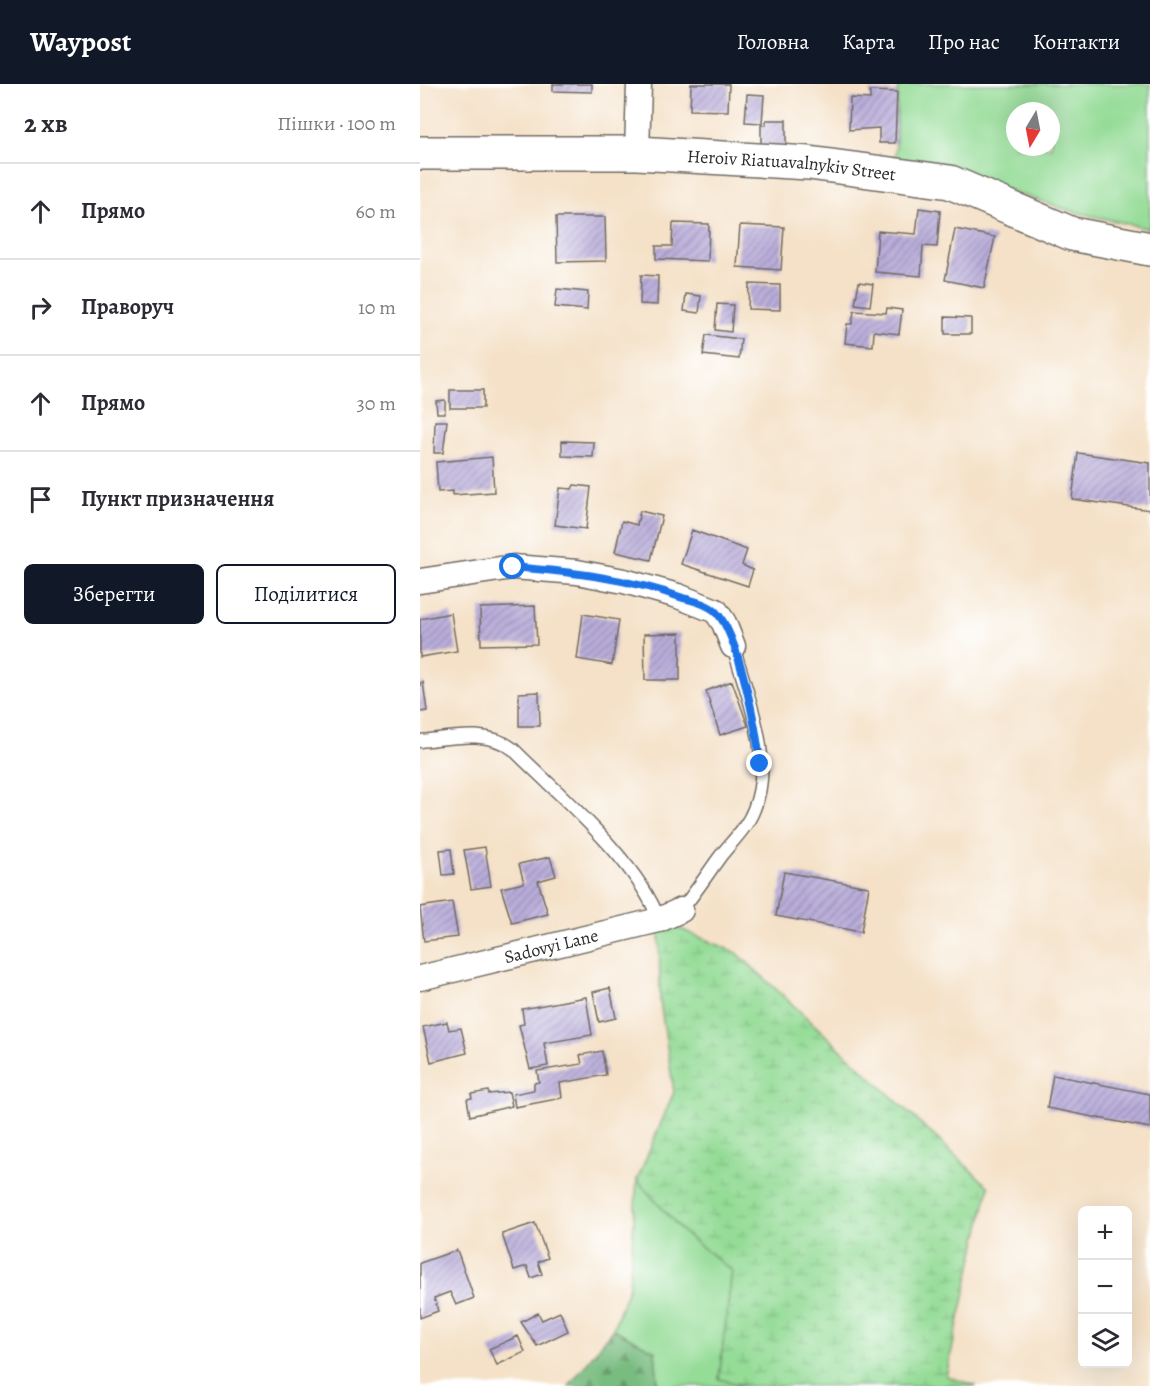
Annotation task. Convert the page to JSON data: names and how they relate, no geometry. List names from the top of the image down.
{
  "streets": {
    "street": ["Heroiv Riatuavalnykiv Street", "Sadovyi Lane"]
  },
  "north": "bottom",
  "page": {
    "header": "Waypost",
    "nav": [
      "Головна",
      "Карта",
      "Про нас",
      "Контакти"
    ],
    "heading": ["2 хв", "Пішки · 100 m"],
    "list": [
      ["Прямо", "60 m"],
      ["Праворуч", "10 m"],
      ["Прямо", "30 m"],
      "Пункт призначення"
    ],
    "buttons": ["Зберегти", "Поділитися"],
    "map_buttons": ["+", "−"]
  }
}
